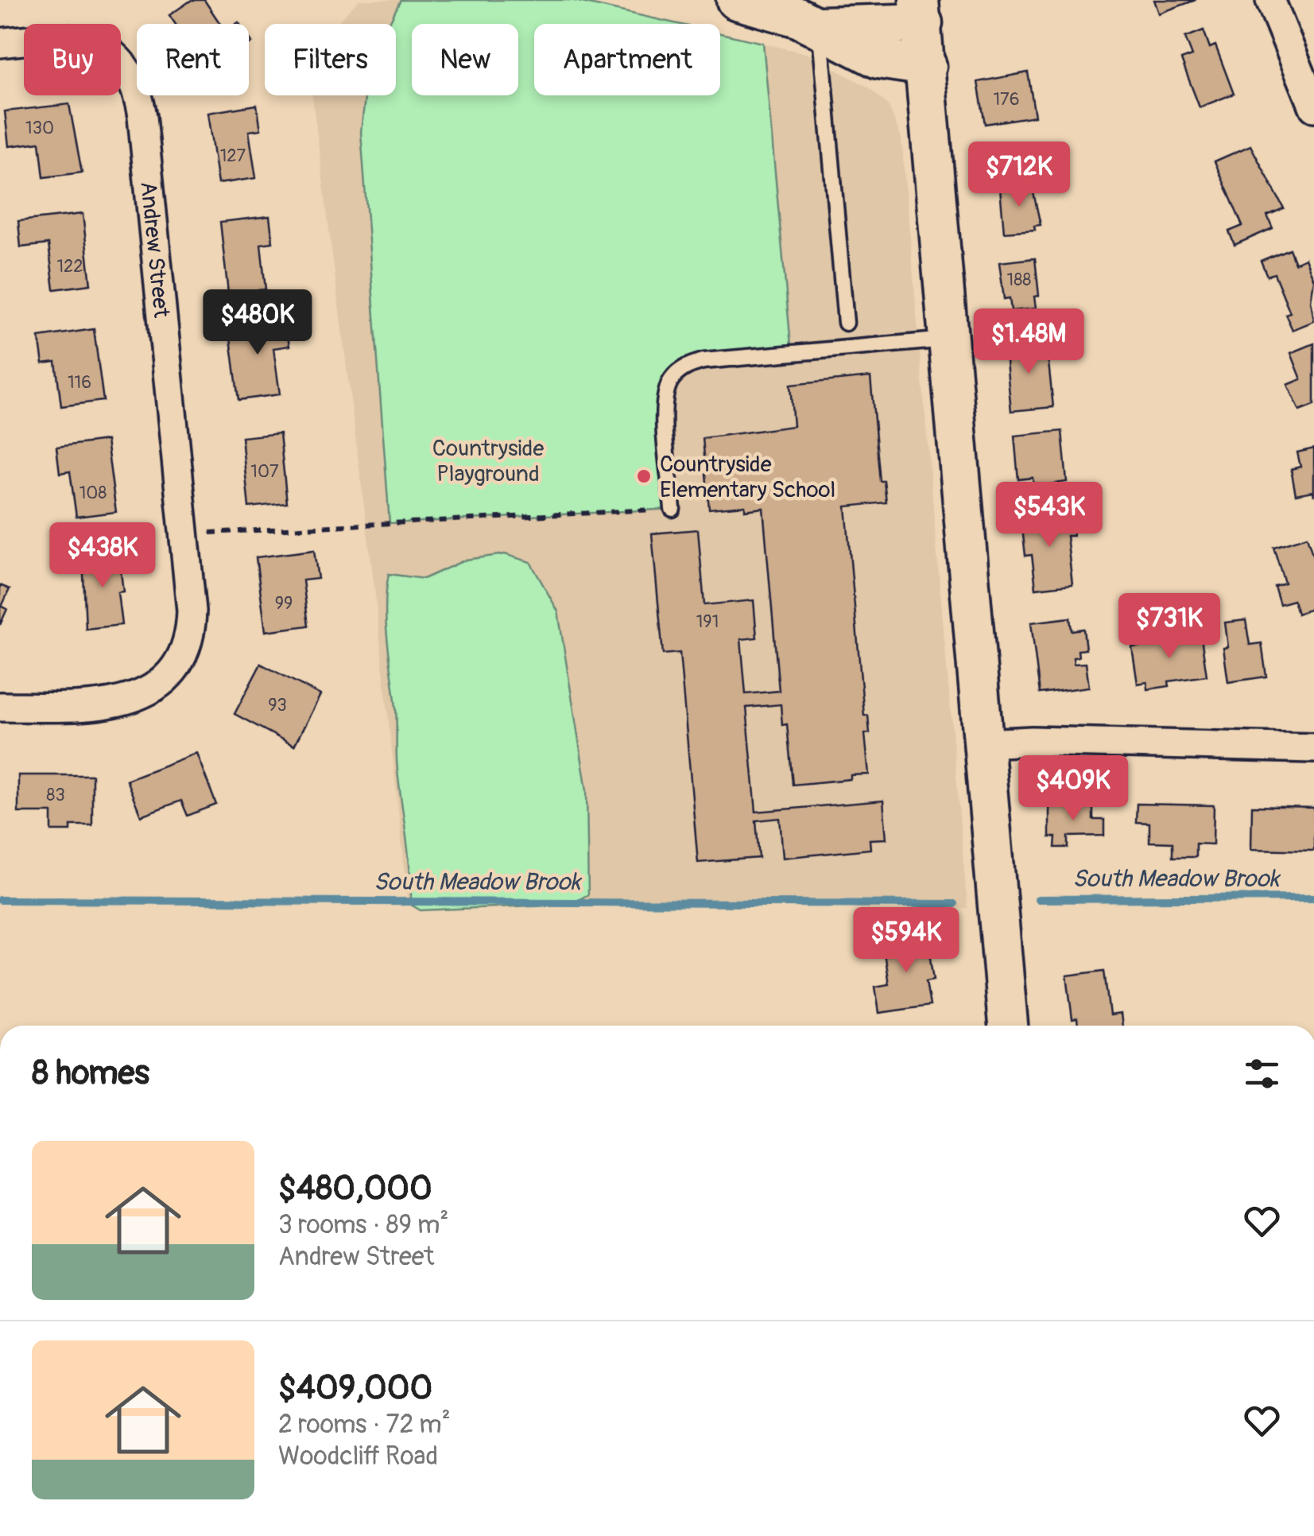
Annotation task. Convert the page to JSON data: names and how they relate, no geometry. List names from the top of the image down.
{
  "streets": {
    "street": ["Andrew Street"]
  },
  "water": ["South Meadow Brook"],
  "parks": ["Countryside Playground"],
  "places": ["Countryside Elementary School"],
  "house_numbers": [
    "176",
    "130",
    "127",
    "122",
    "188",
    "116",
    "107",
    "108",
    "99",
    "191",
    "93",
    "83"
  ],
  "page": {
    "chip": [
      "Buy",
      "Rent",
      "Filters",
      "New",
      "Apartment"
    ],
    "price": [
      "$712K",
      "$480K",
      "$1.48M",
      "$543K",
      "$438K",
      "$731K",
      "$409K",
      "$594K"
    ],
    "heading": "8 homes",
    "list": [
      {
        "name": "$480,000",
        "note": "3 rooms · 89 m² · Andrew Street"
      },
      {
        "name": "$409,000",
        "note": "2 rooms · 72 m² · Woodcliff Road"
      }
    ]
  }
}
